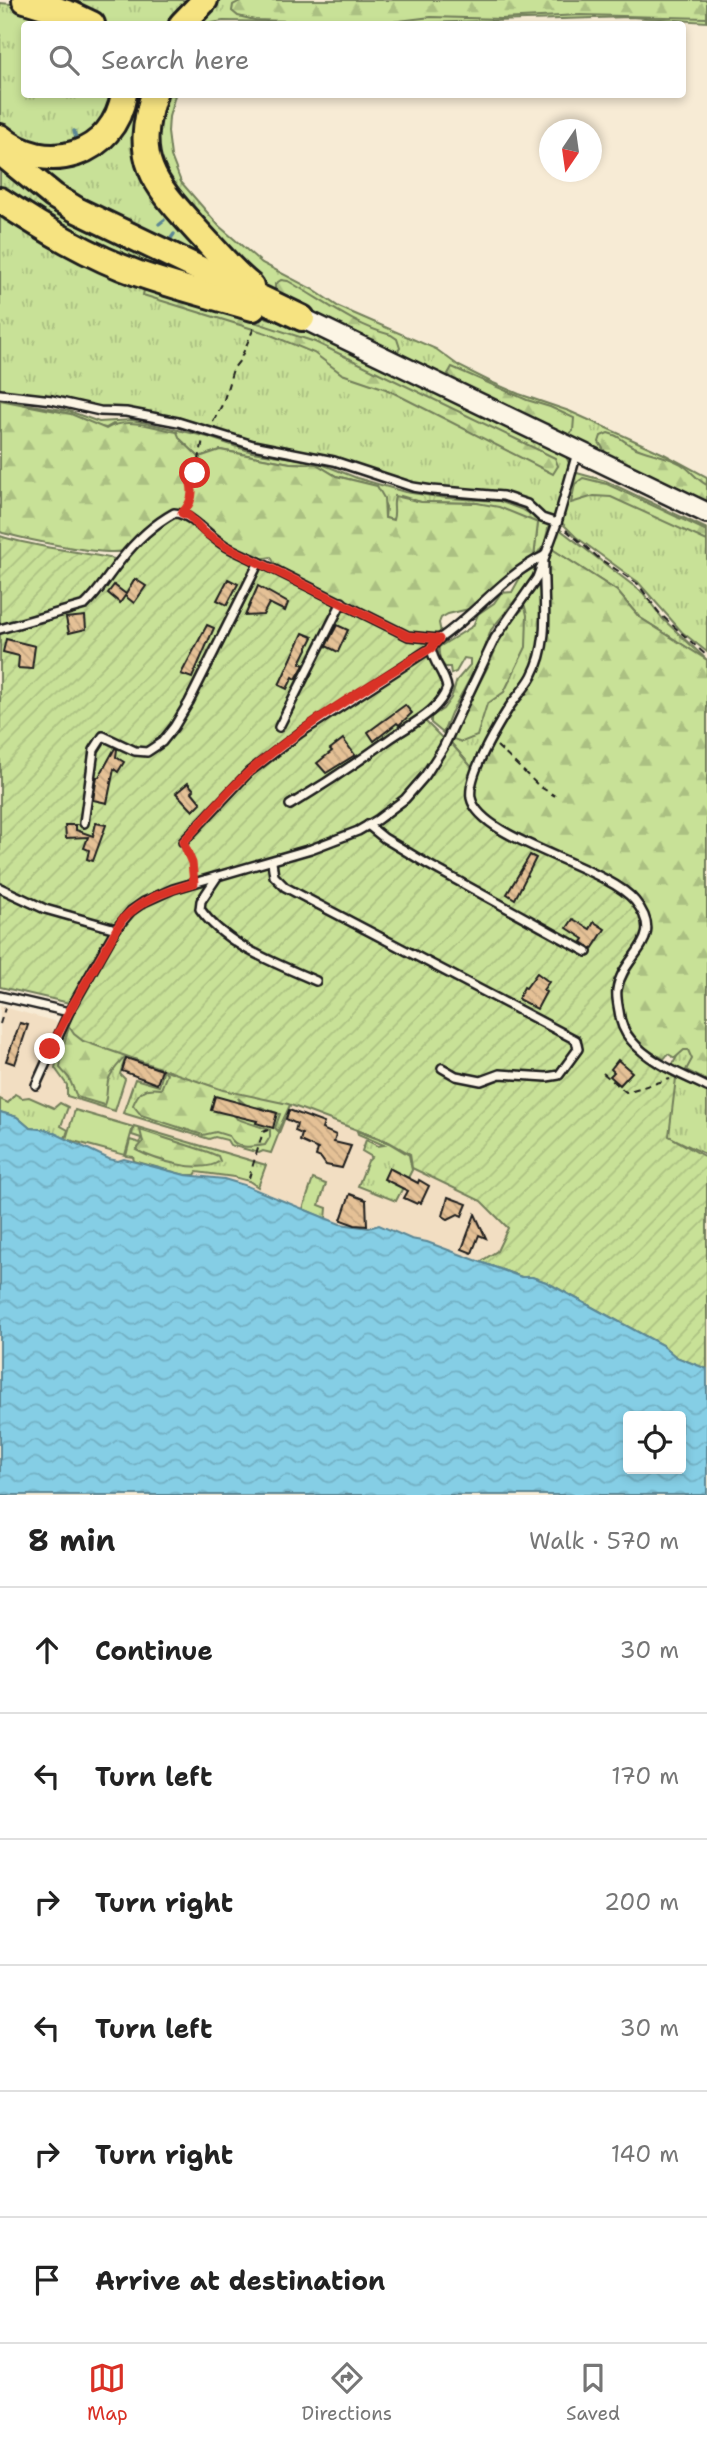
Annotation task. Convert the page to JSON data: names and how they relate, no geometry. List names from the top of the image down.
{
  "north": "bottom",
  "page": {
    "search": "Search here",
    "heading": ["8 min", "Walk · 570 m"],
    "list": [
      ["Continue", "30 m"],
      ["Turn left", "170 m"],
      ["Turn right", "200 m"],
      ["Turn left", "30 m"],
      ["Turn right", "140 m"],
      "Arrive at destination"
    ],
    "nav": ["Map", "Directions", "Saved"]
  }
}
